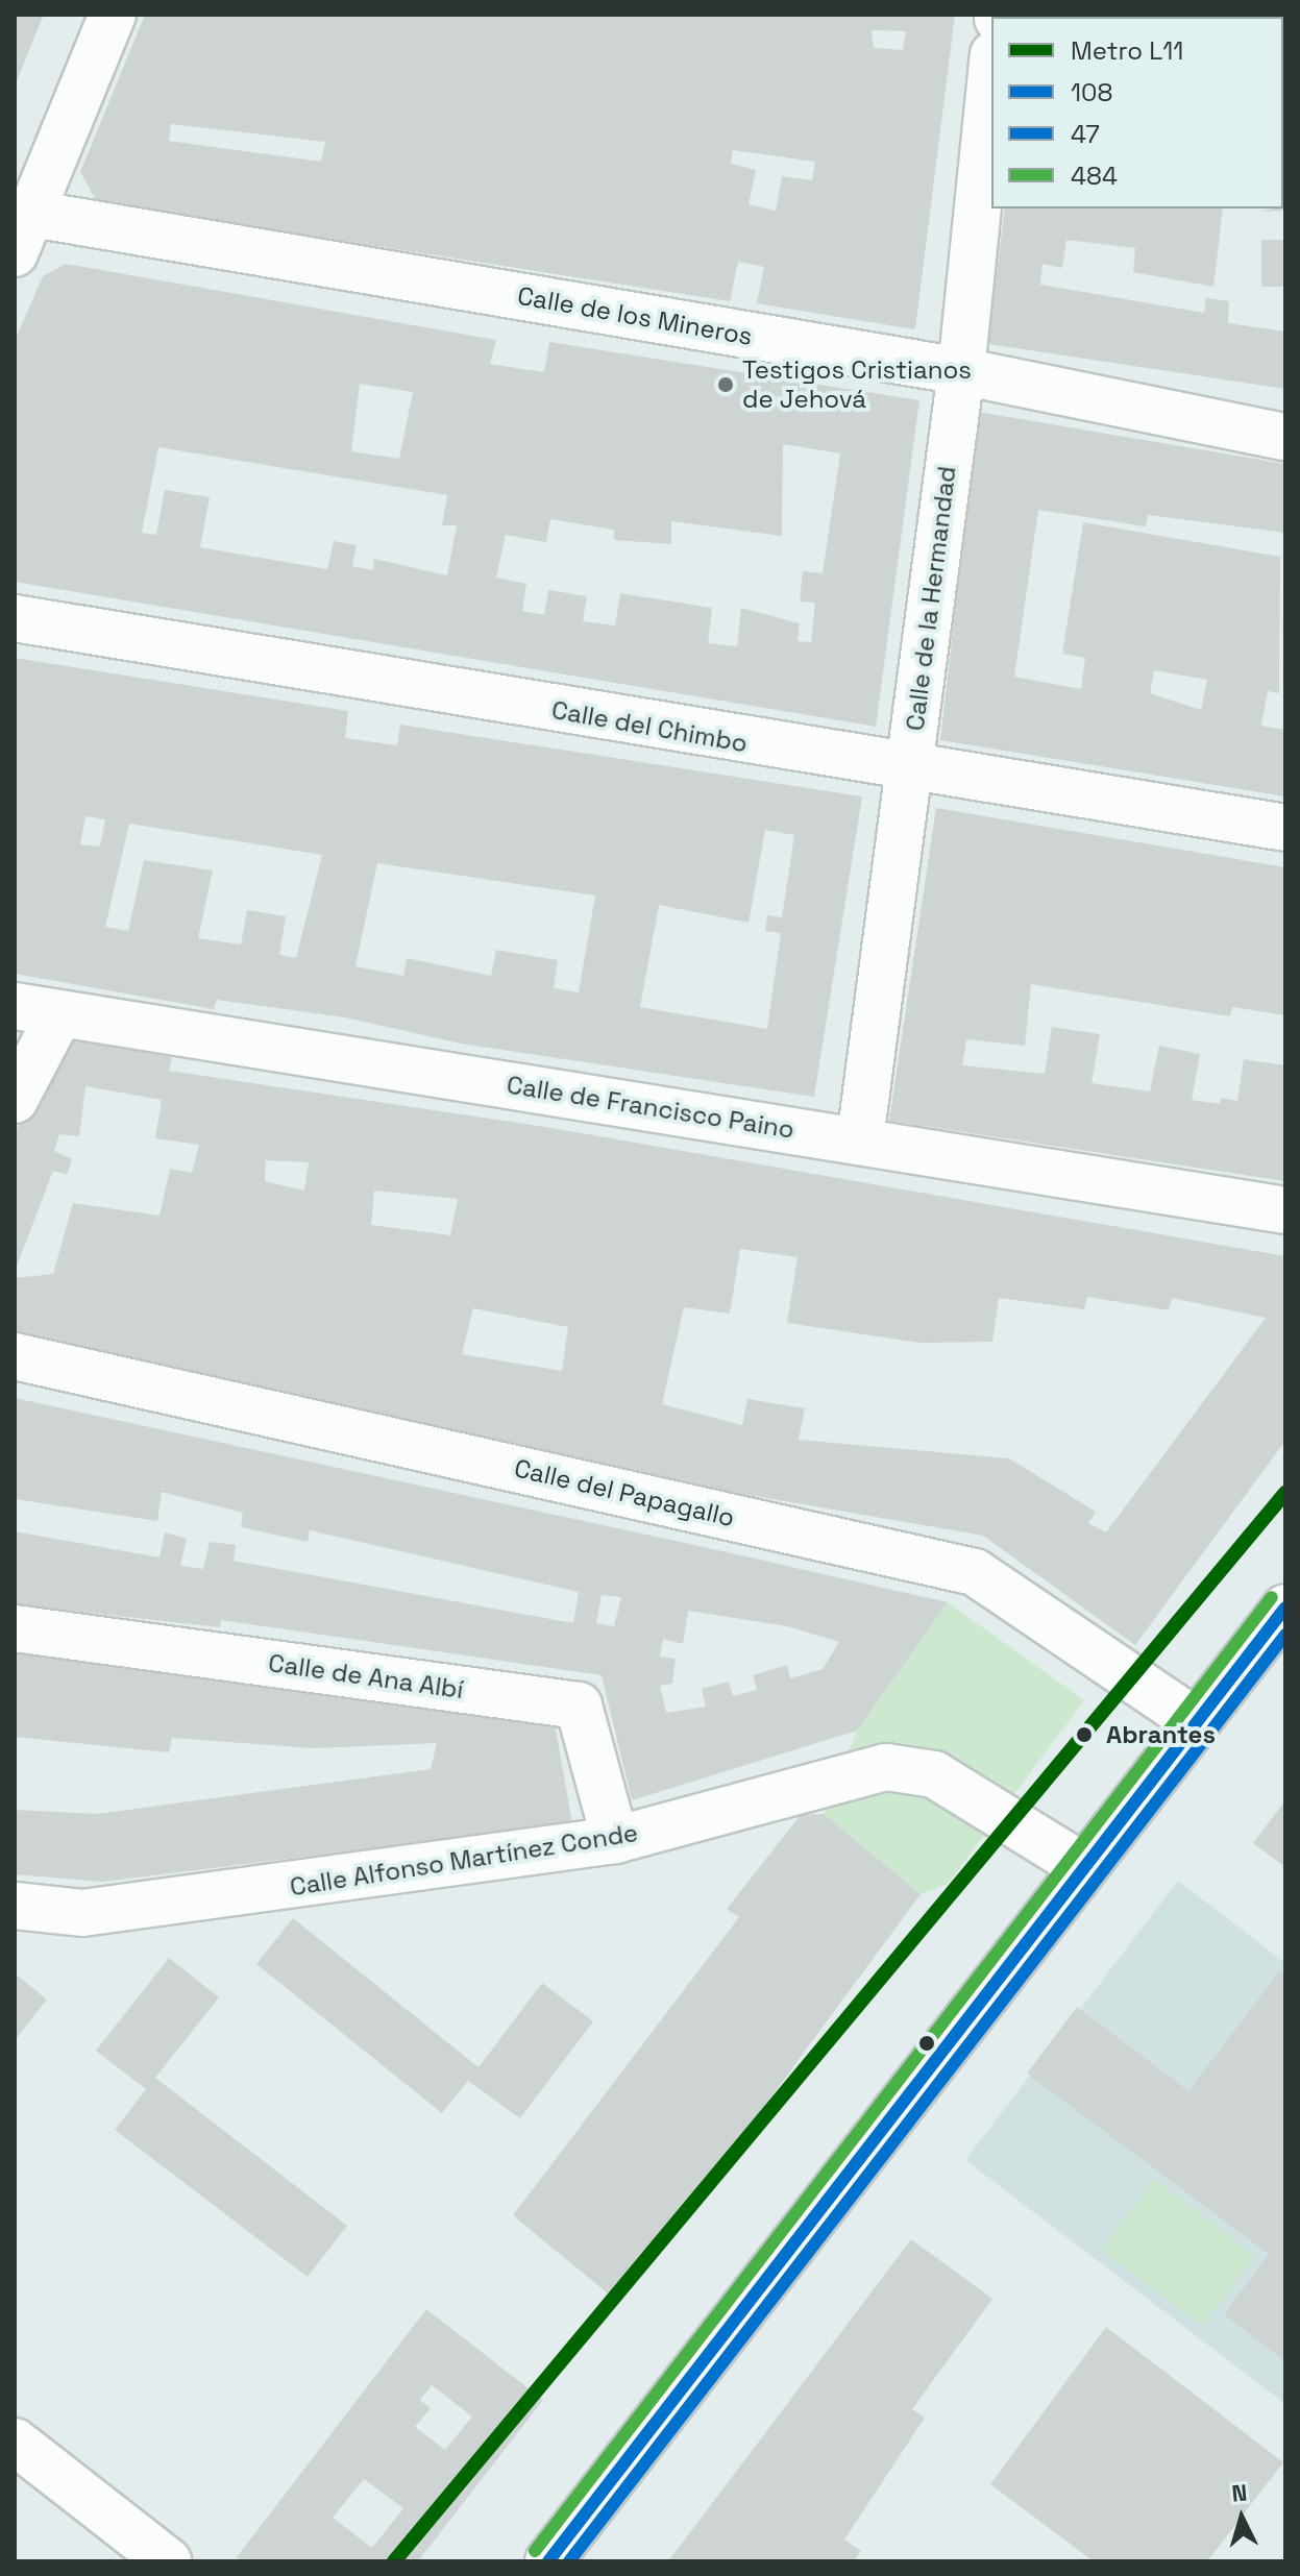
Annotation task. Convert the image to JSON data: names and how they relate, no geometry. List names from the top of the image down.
{
  "streets": {
    "street": [
      "Calle de los Mineros",
      "Calle de la Hermandad",
      "Calle del Chimbo",
      "Calle de Francisco Paino",
      "Calle del Papagallo",
      "Calle de Ana Albí",
      "Calle Alfonso Martínez Conde"
    ]
  },
  "crossings": [
    ["Calle de los Mineros", "Calle de la Hermandad"],
    ["Calle de la Hermandad", "Calle del Chimbo"],
    ["Calle de la Hermandad", "Calle de Francisco Paino"],
    ["Calle de Ana Albí", "Calle Alfonso Martínez Conde"]
  ],
  "places": ["Testigos Cristianos de Jehová", "Abrantes"],
  "lines": [
    "metro line L11",
    "transit line 484",
    "transit line 108",
    "transit line 47"
  ],
  "legend": [
    "Metro L11",
    "108",
    "47",
    "484"
  ],
  "north": "top"
}
